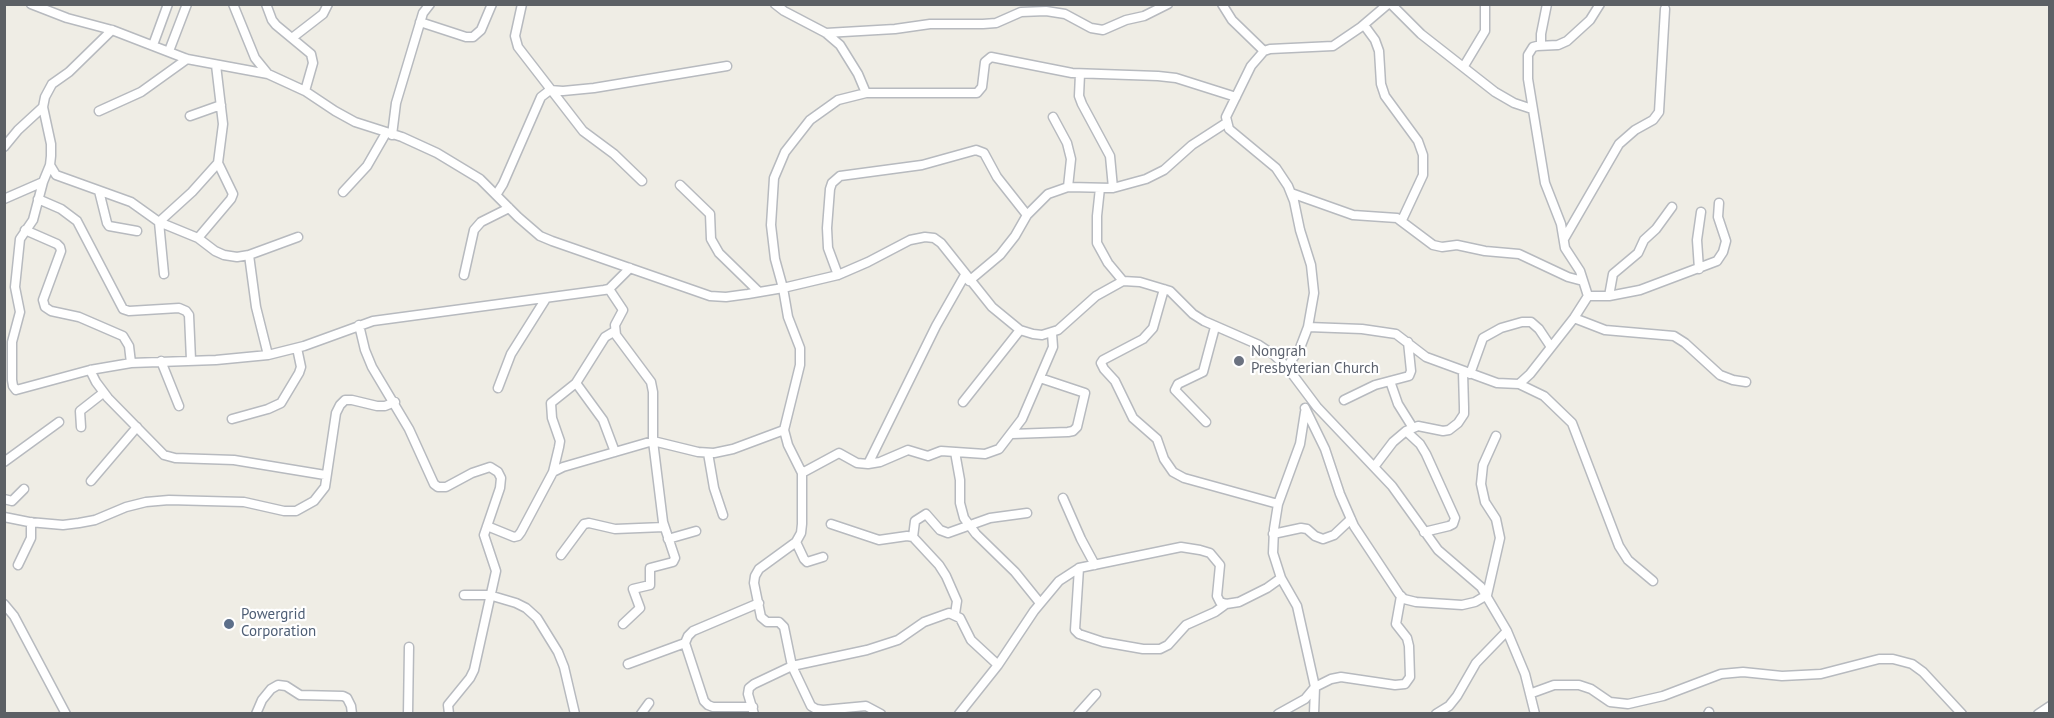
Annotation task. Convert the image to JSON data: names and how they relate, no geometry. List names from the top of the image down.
{
  "places": ["Nongrah Presbyterian Church", "Powergrid Corporation"]
}
